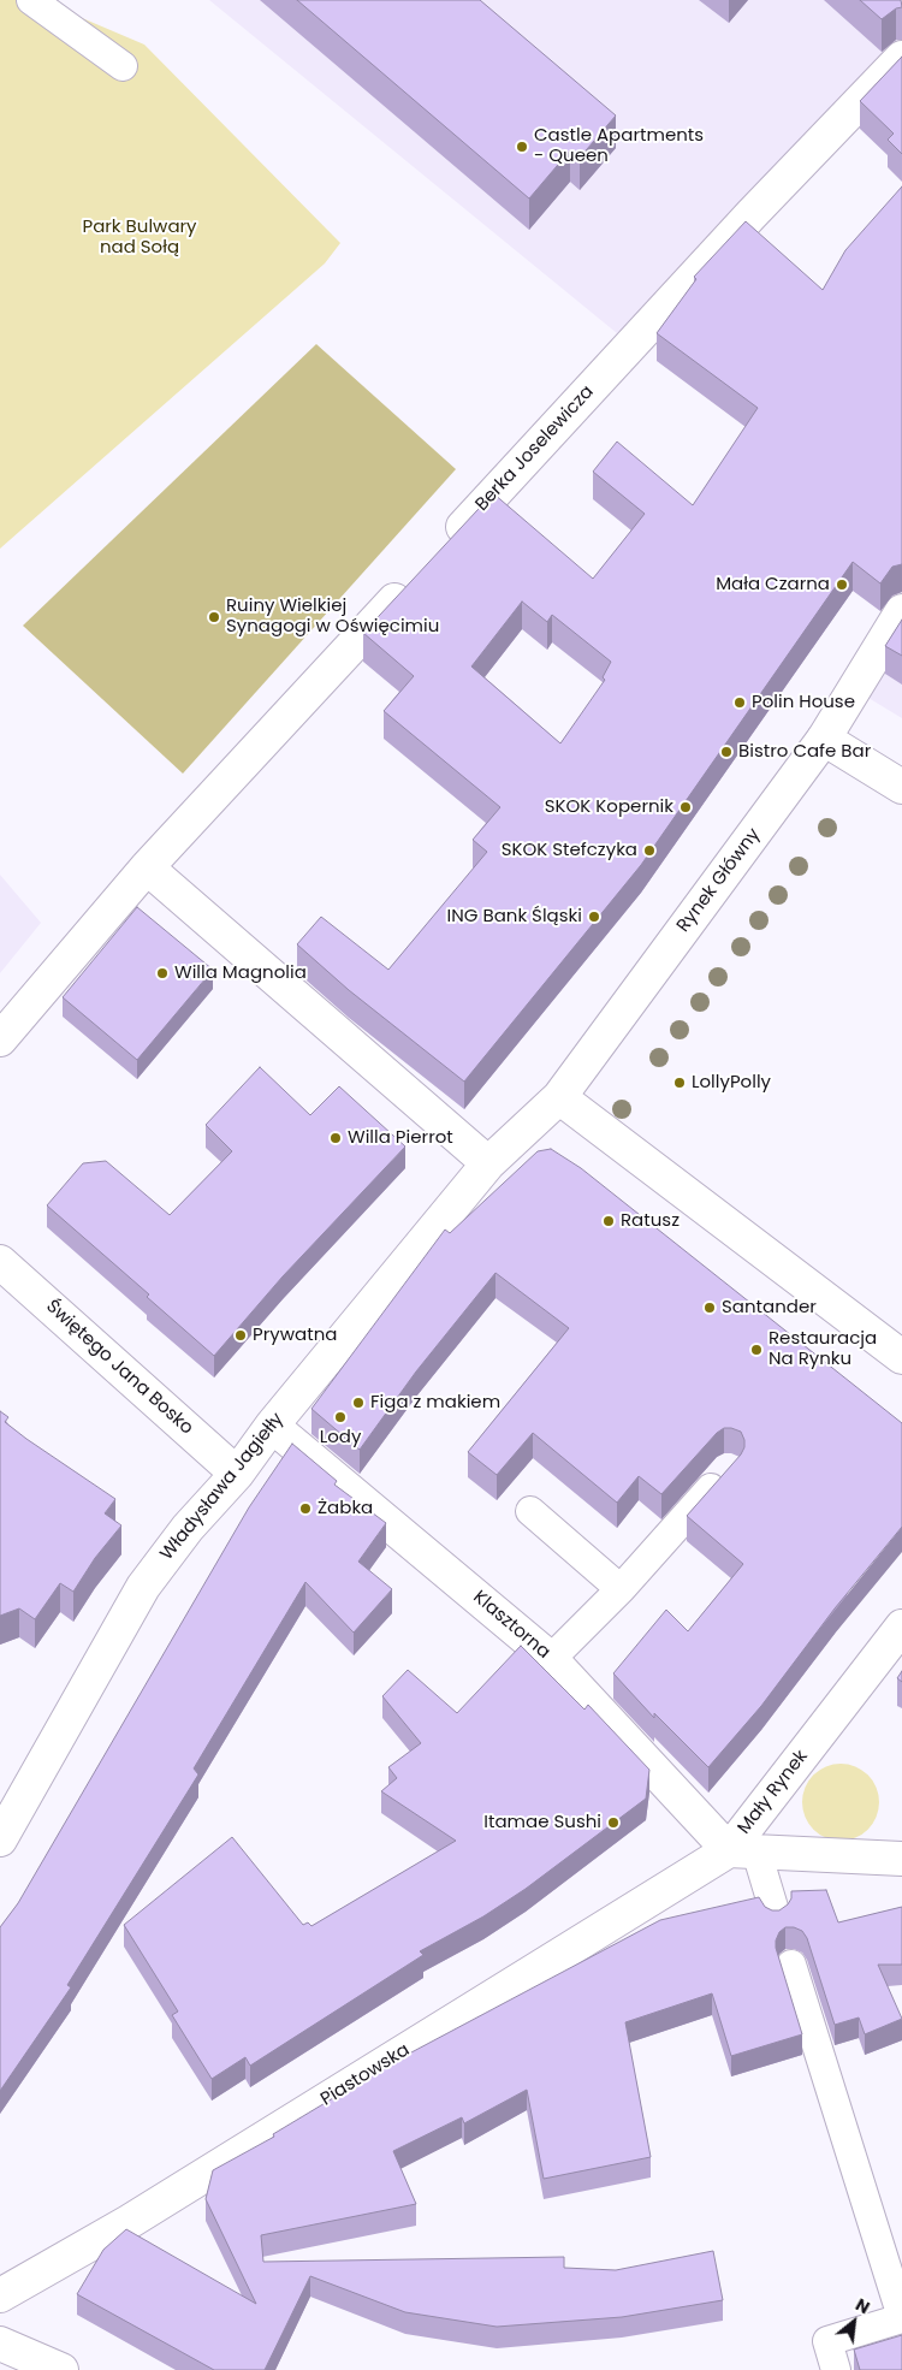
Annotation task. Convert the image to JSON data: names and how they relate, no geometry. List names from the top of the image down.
{
  "streets": {
    "street": [
      "Berka Joselewicza",
      "Rynek Główny",
      "Świętego Jana Bosko",
      "Władysława Jagiełły",
      "Klasztorna",
      "Mały Rynek",
      "Piastowska"
    ]
  },
  "crossings": [
    ["Rynek Główny", "Władysława Jagiełły"],
    ["Świętego Jana Bosko", "Władysława Jagiełły"],
    ["Władysława Jagiełły", "Klasztorna"],
    ["Klasztorna", "Mały Rynek"],
    ["Klasztorna", "Piastowska"],
    ["Mały Rynek", "Piastowska"]
  ],
  "parks": ["Park Bulwary nad Sołą"],
  "places": [
    "Castle Apartments - Queen",
    "Mała Czarna",
    "Ruiny Wielkiej Synagogi w Oświęcimiu",
    "Polin House",
    "Bistro Cafe Bar",
    "SKOK Kopernik",
    "SKOK Stefczyka",
    "ING Bank Śląski",
    "Willa Magnolia",
    "LollyPolly",
    "Willa Pierrot",
    "Ratusz",
    "Santander",
    "Prywatna",
    "Restauracja Na Rynku",
    "Figa z makiem",
    "Lody",
    "Żabka",
    "Itamae Sushi"
  ],
  "north": "top right"
}
